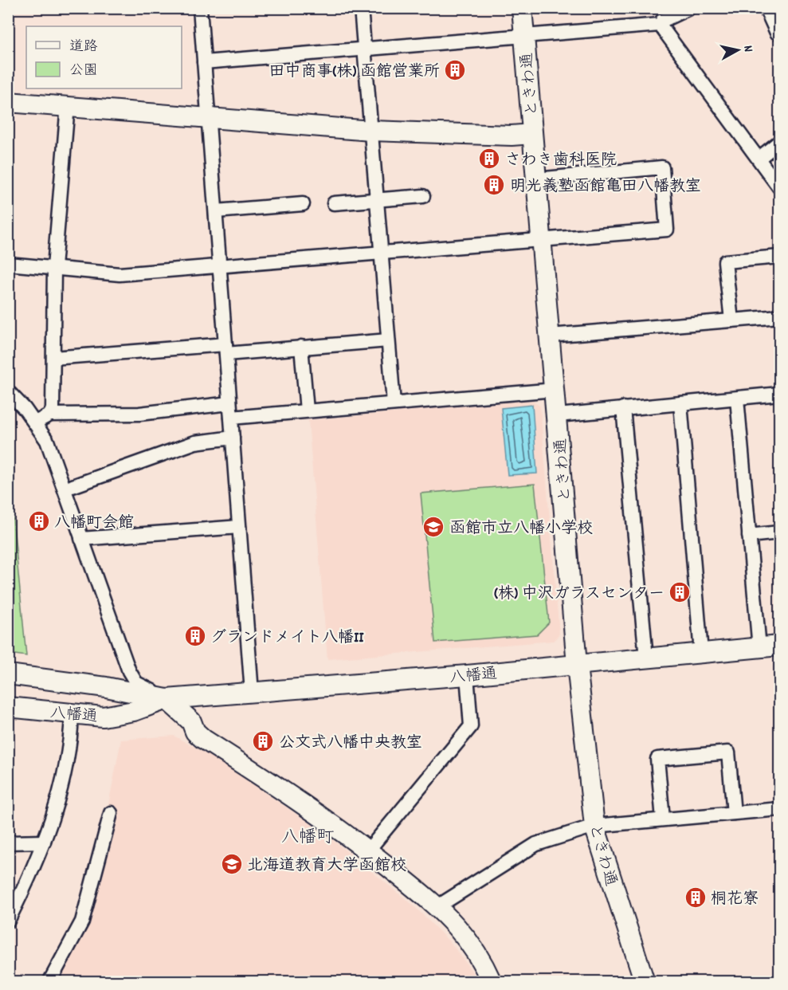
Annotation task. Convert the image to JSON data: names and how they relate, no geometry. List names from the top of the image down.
{
  "streets": {
    "street": ["ときわ通", "八幡通"]
  },
  "crossings": [
    ["ときわ通", "八幡通"]
  ],
  "districts": ["八幡町"],
  "places": {
    "building": [
      "田中商事(株) 函館営業所",
      "さわき歯科医院",
      "明光義塾函館亀田八幡教室",
      "八幡町会館",
      "(株) 中沢ガラスセンター",
      "グランドメイト八幡II",
      "公文式八幡中央教室",
      "桐花寮"
    ],
    "school or university": ["函館市立八幡小学校", "北海道教育大学函館校"]
  },
  "legend": ["道路", "公園"],
  "north": "right"
}
